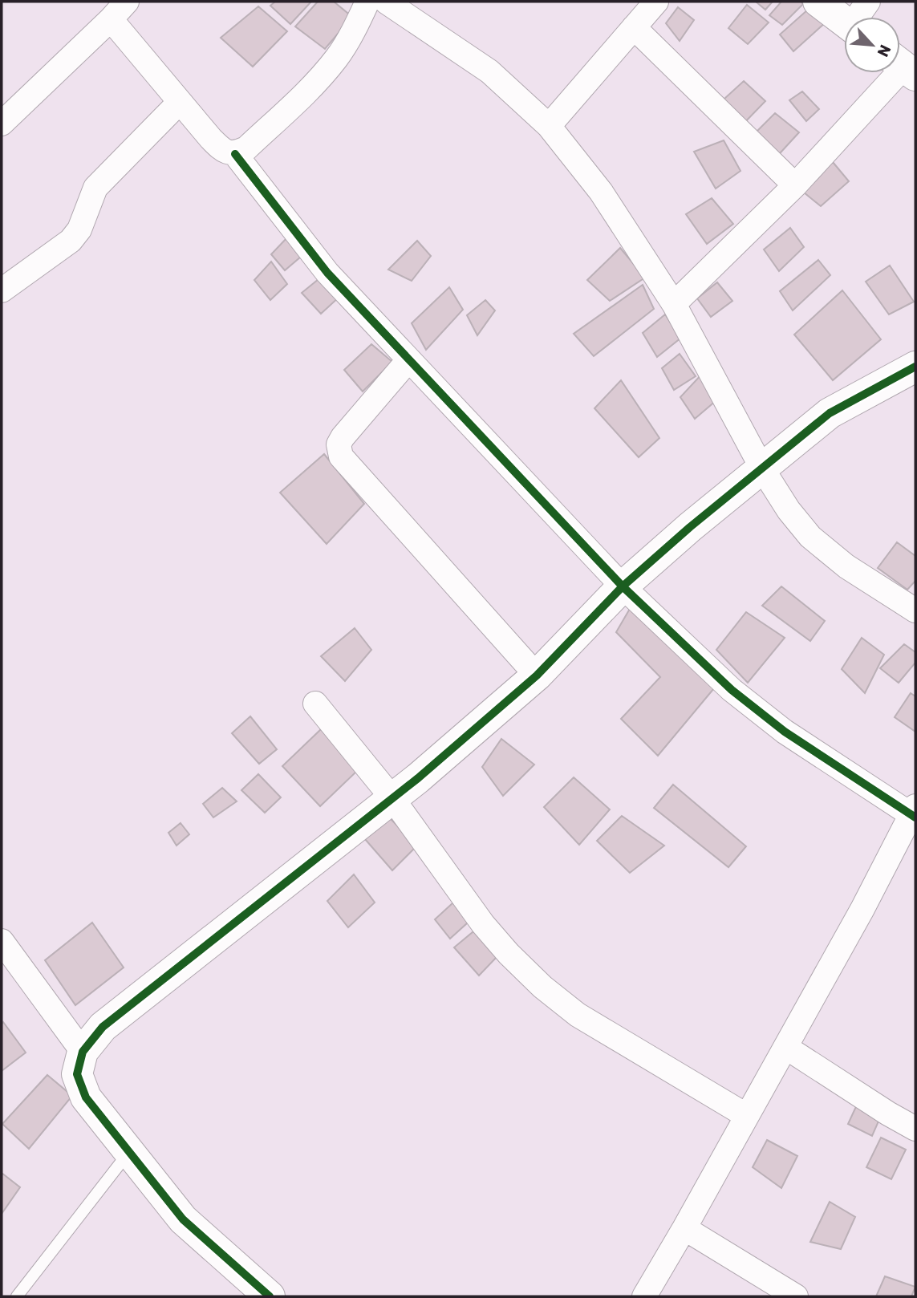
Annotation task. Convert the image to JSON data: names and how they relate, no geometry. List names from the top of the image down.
{
  "north": "bottom right"
}
